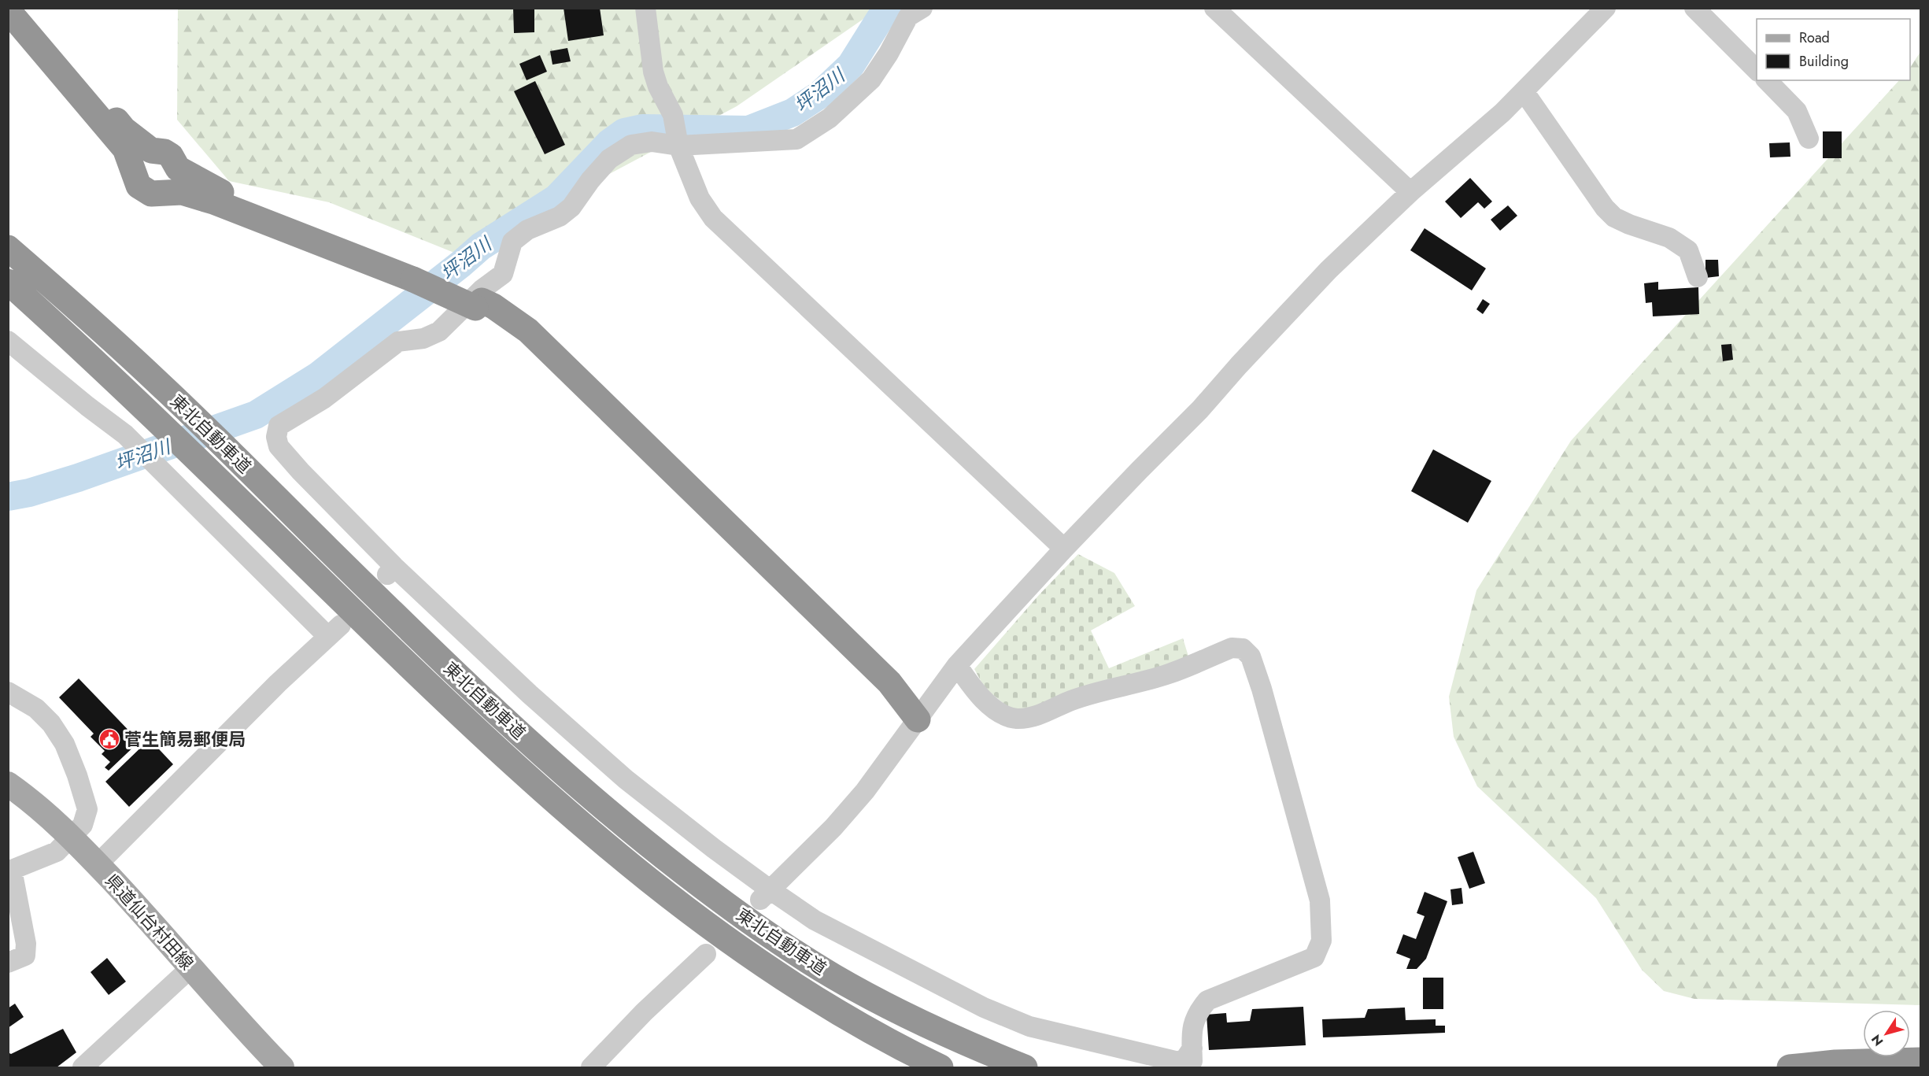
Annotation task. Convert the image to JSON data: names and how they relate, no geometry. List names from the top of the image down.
{
  "streets": {
    "highway": ["東北自動車道"],
    "main road": ["県道仙台村田線"]
  },
  "water": ["坪沼川"],
  "places": {
    "public building": ["菅生簡易郵便局"]
  },
  "legend": ["Road", "Building"],
  "north": "bottom left"
}
